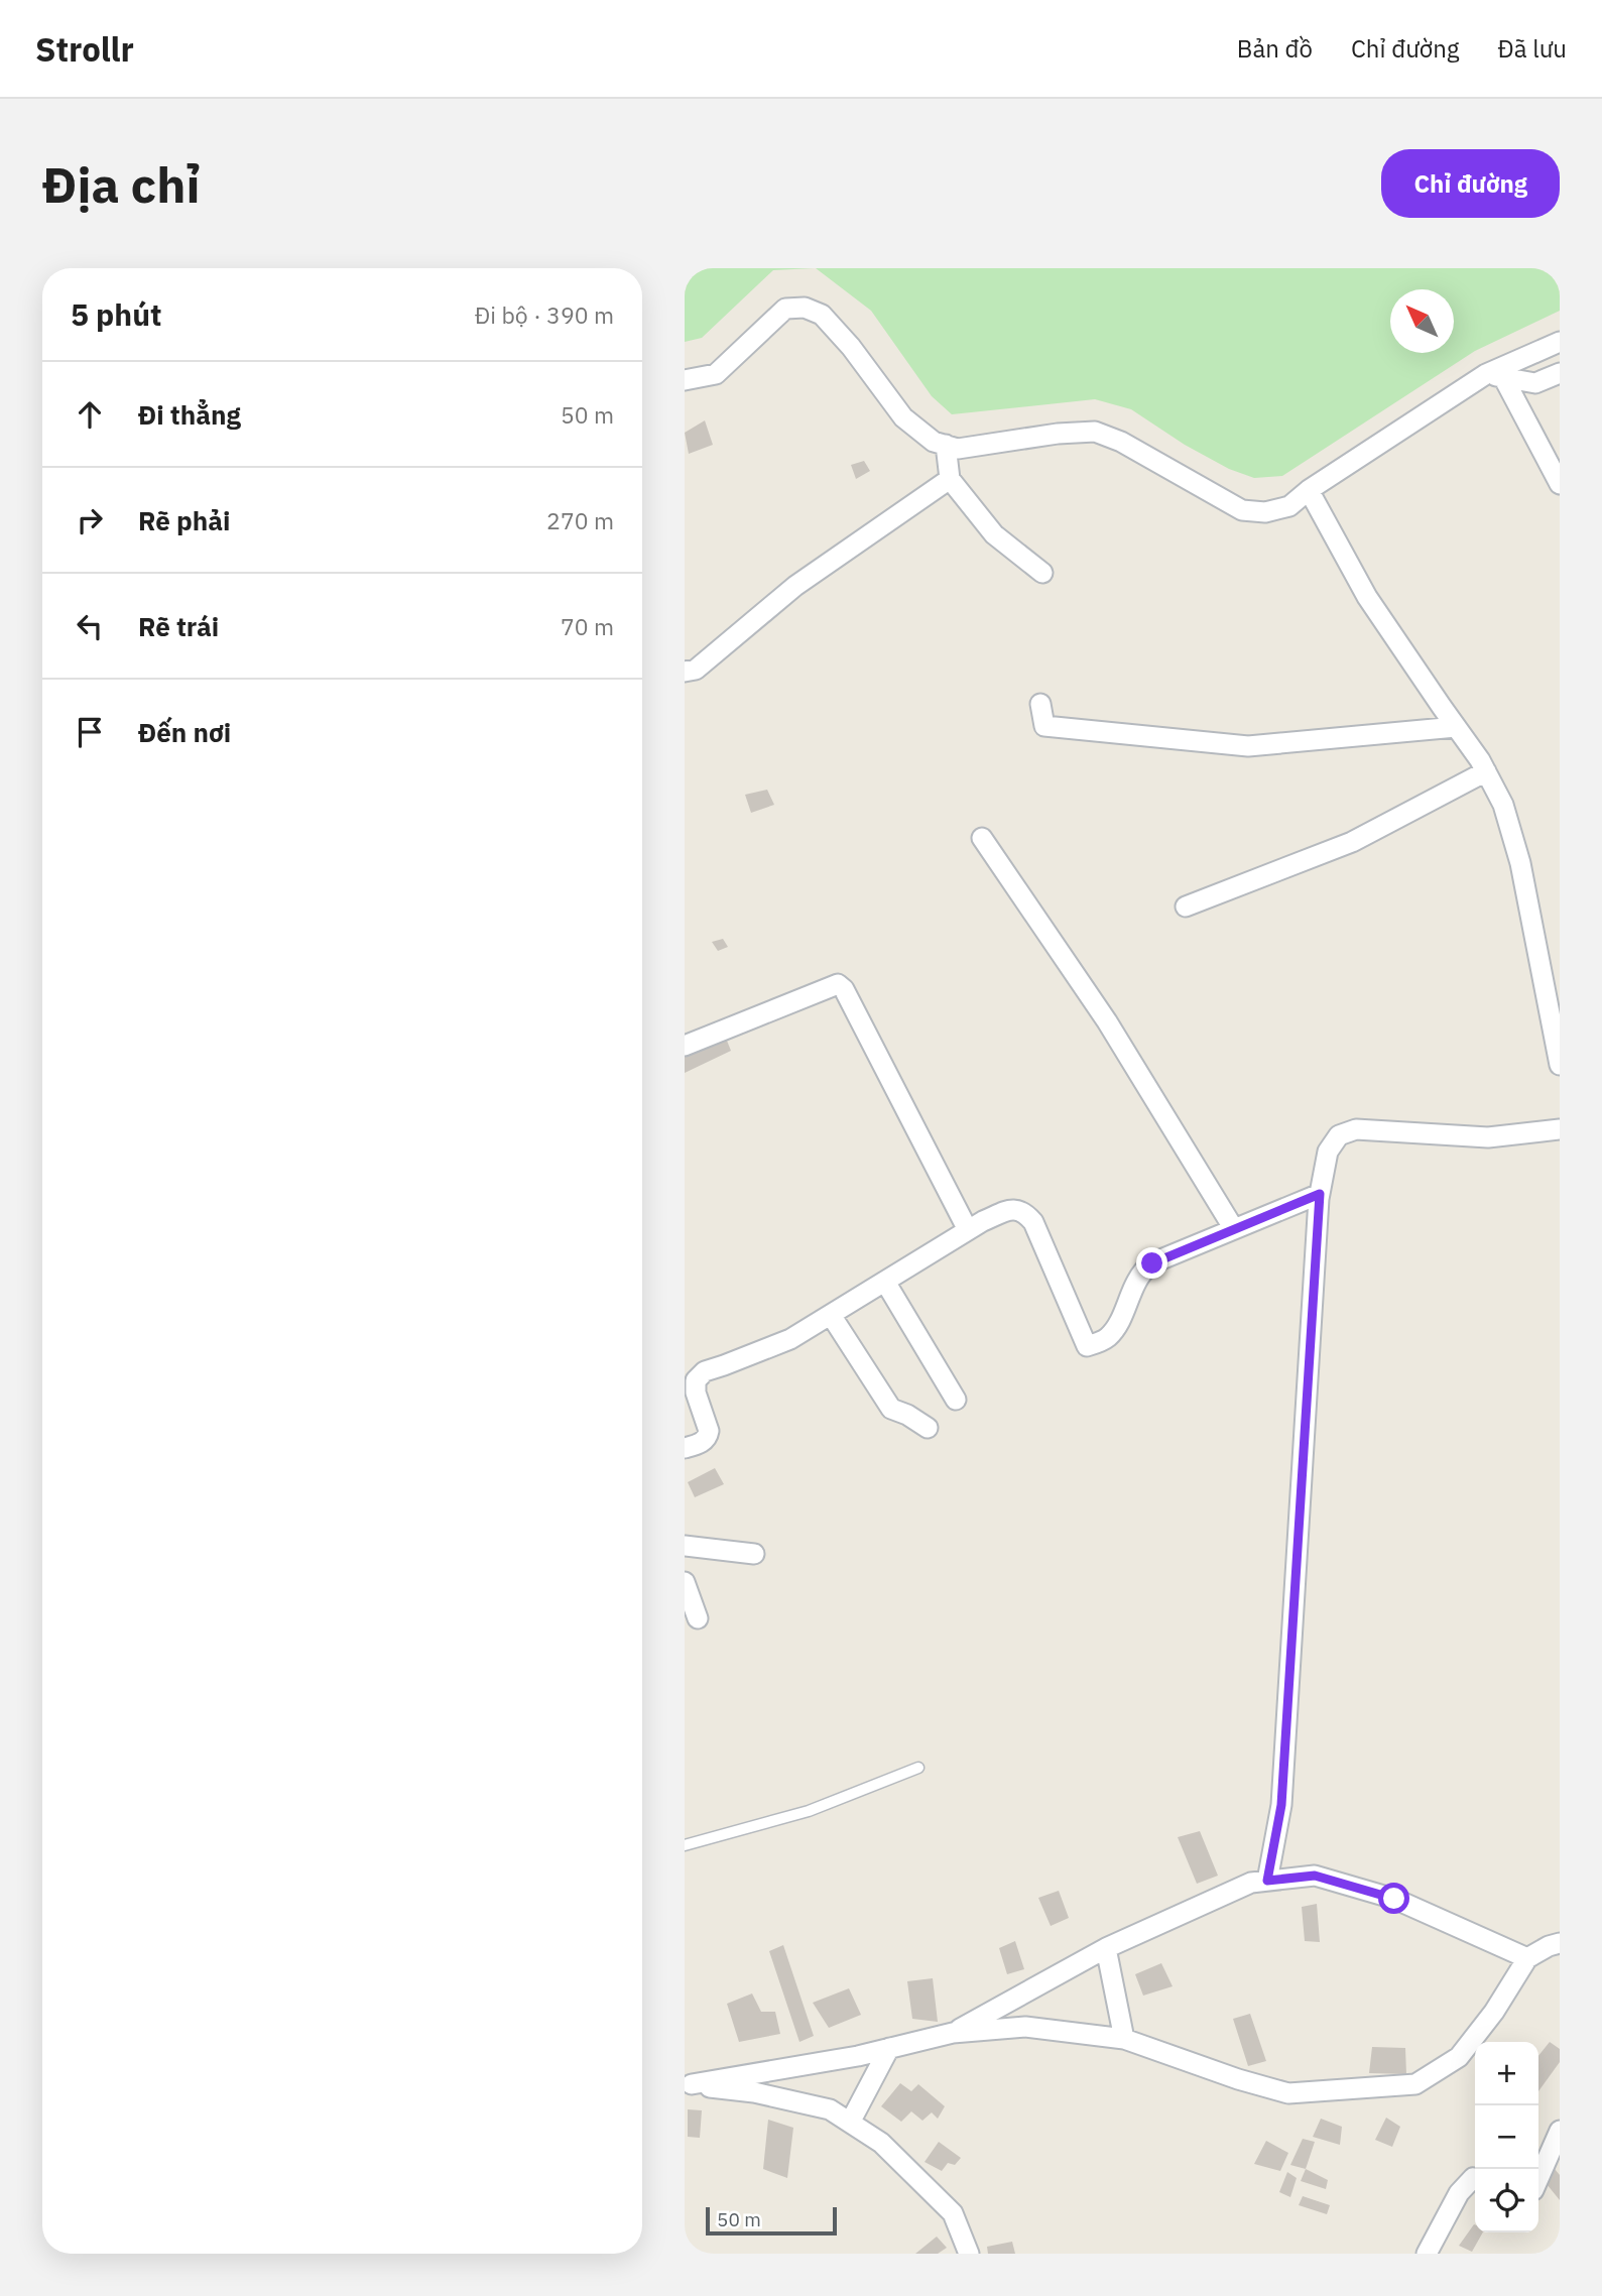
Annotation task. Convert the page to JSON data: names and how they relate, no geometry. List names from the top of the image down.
{
  "scale_bar": "50 m",
  "north": "top left",
  "page": {
    "header": "Strollr",
    "nav": ["Bản đồ", "Chỉ đường", "Đã lưu"],
    "buttons": "Chỉ đường",
    "title": "Địa chỉ",
    "heading": ["5 phút", "Đi bộ · 390 m"],
    "list": [
      ["Đi thẳng", "50 m"],
      ["Rẽ phải", "270 m"],
      ["Rẽ trái", "70 m"],
      "Đến nơi"
    ],
    "map_buttons": ["+", "−"],
    "scale": "50 m"
  }
}
